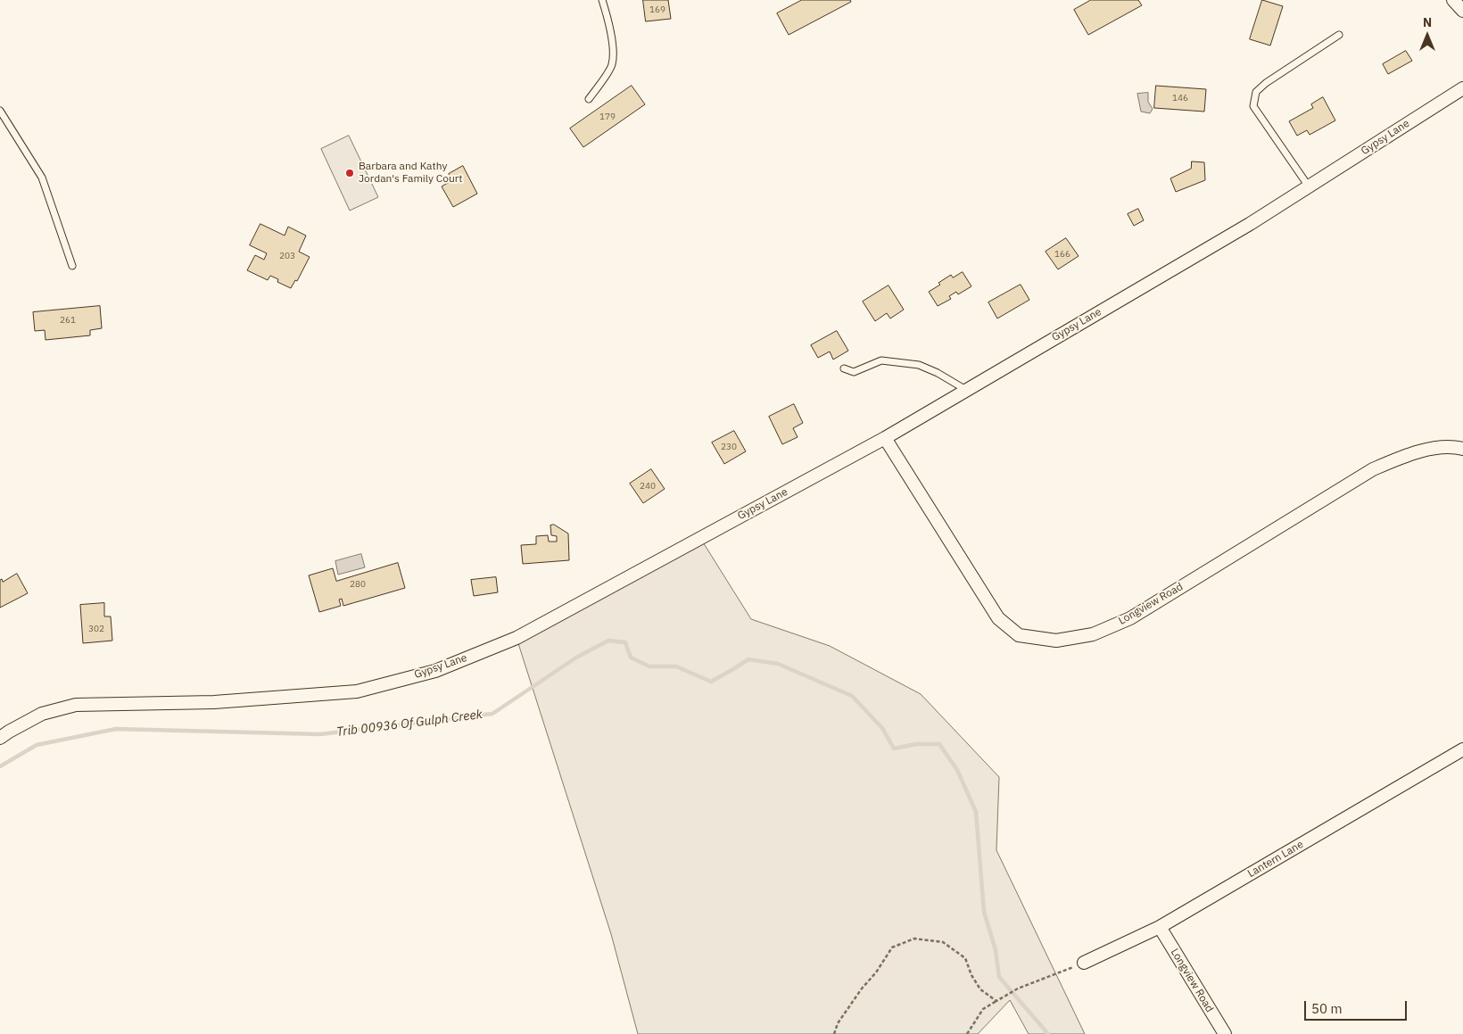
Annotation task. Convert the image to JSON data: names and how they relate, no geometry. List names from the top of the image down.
{
  "streets": {
    "street": ["Gypsy Lane", "Longview Road", "Lantern Lane"]
  },
  "crossings": [
    ["Gypsy Lane", "Longview Road"],
    ["Longview Road", "Lantern Lane"]
  ],
  "water": ["Trib 00936 Of Gulph Creek"],
  "places": ["Barbara and Kathy Jordan's Family Court"],
  "house_numbers": [
    "169",
    "146",
    "179",
    "166",
    "203",
    "261",
    "230",
    "240",
    "280",
    "302"
  ],
  "scale_bar": "50 m",
  "north": "top"
}
